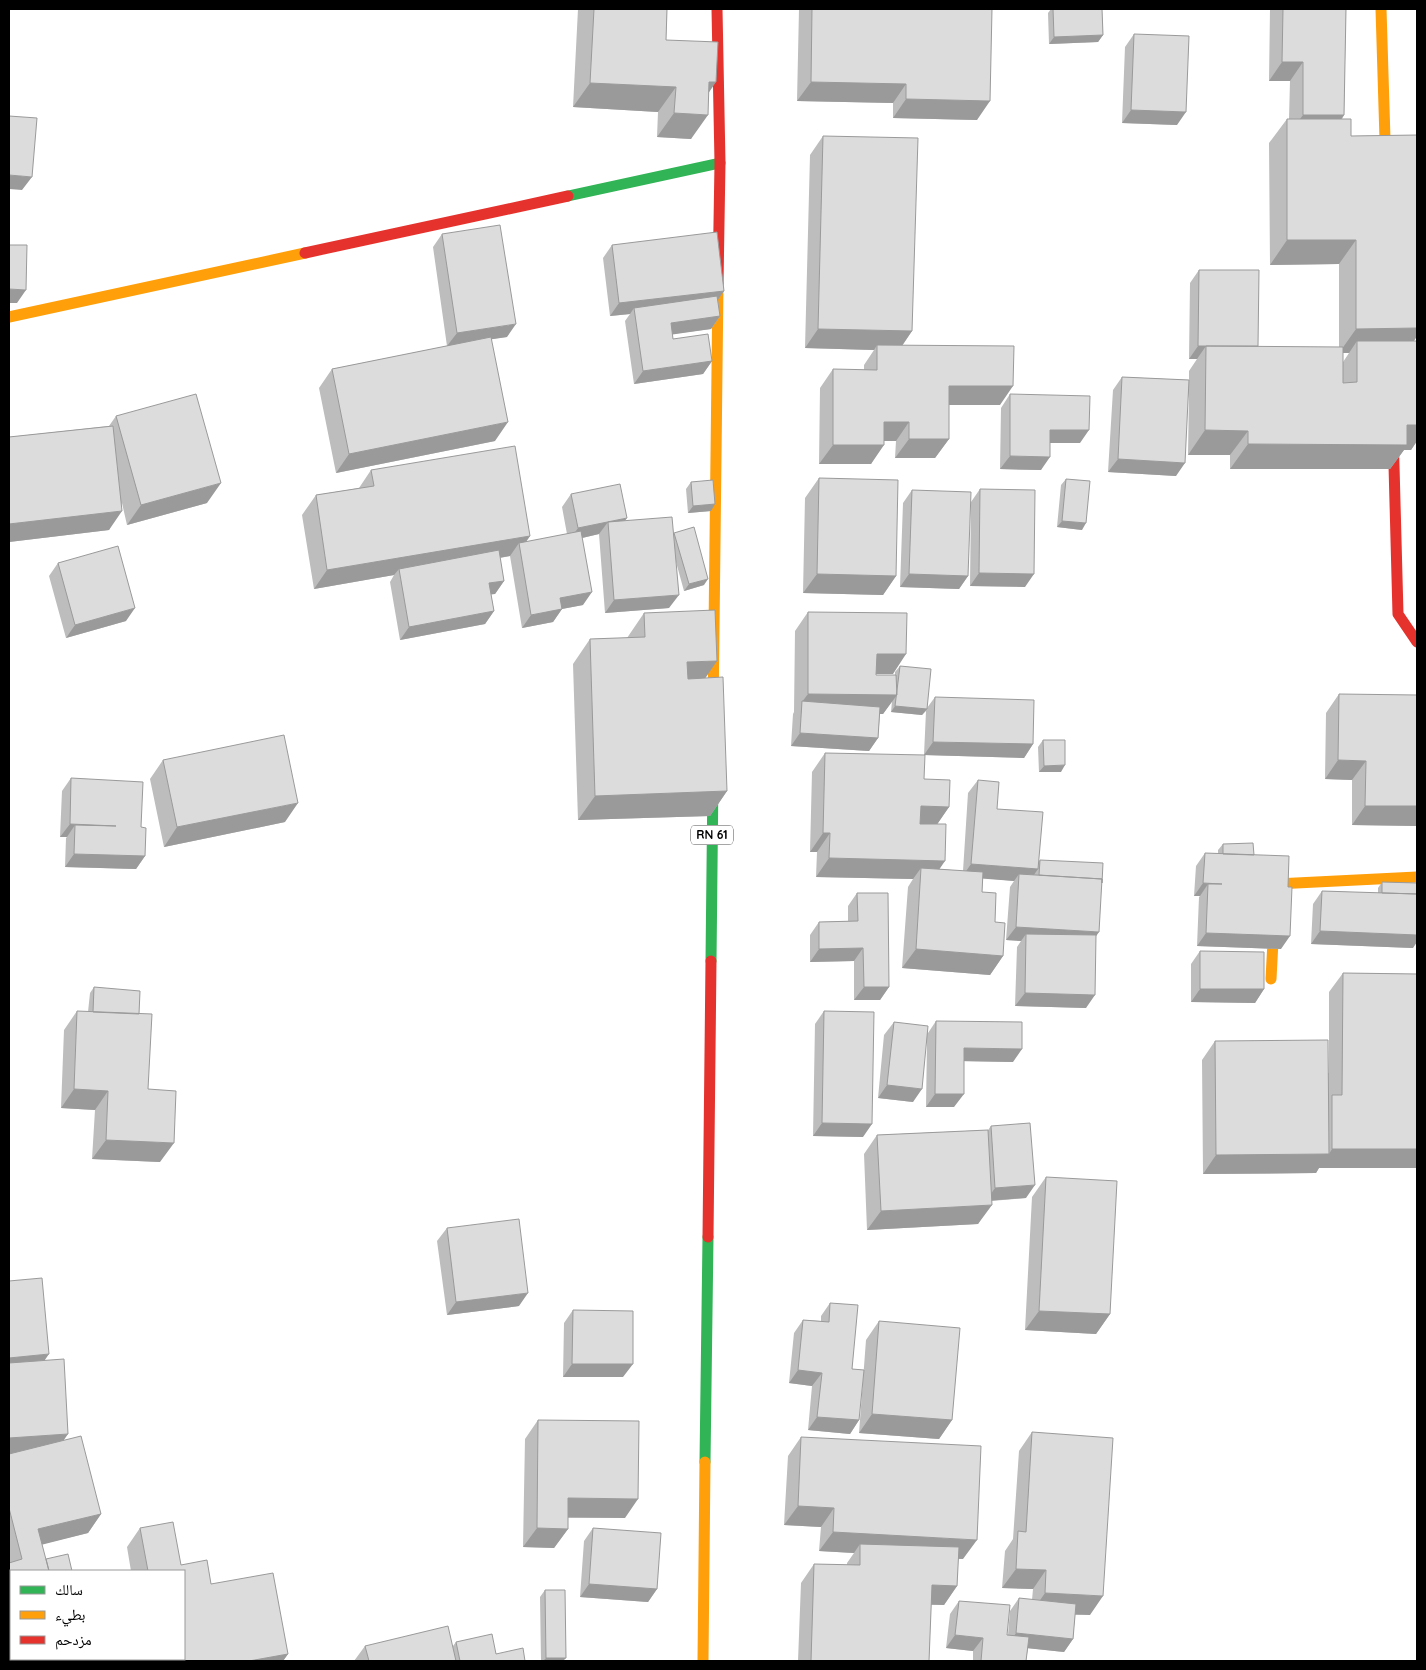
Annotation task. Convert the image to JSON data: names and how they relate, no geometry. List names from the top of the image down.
{
  "streets": {
    "main road": ["RN 61"]
  },
  "legend": ["سالك", "بطيء", "مزدحم"]
}
